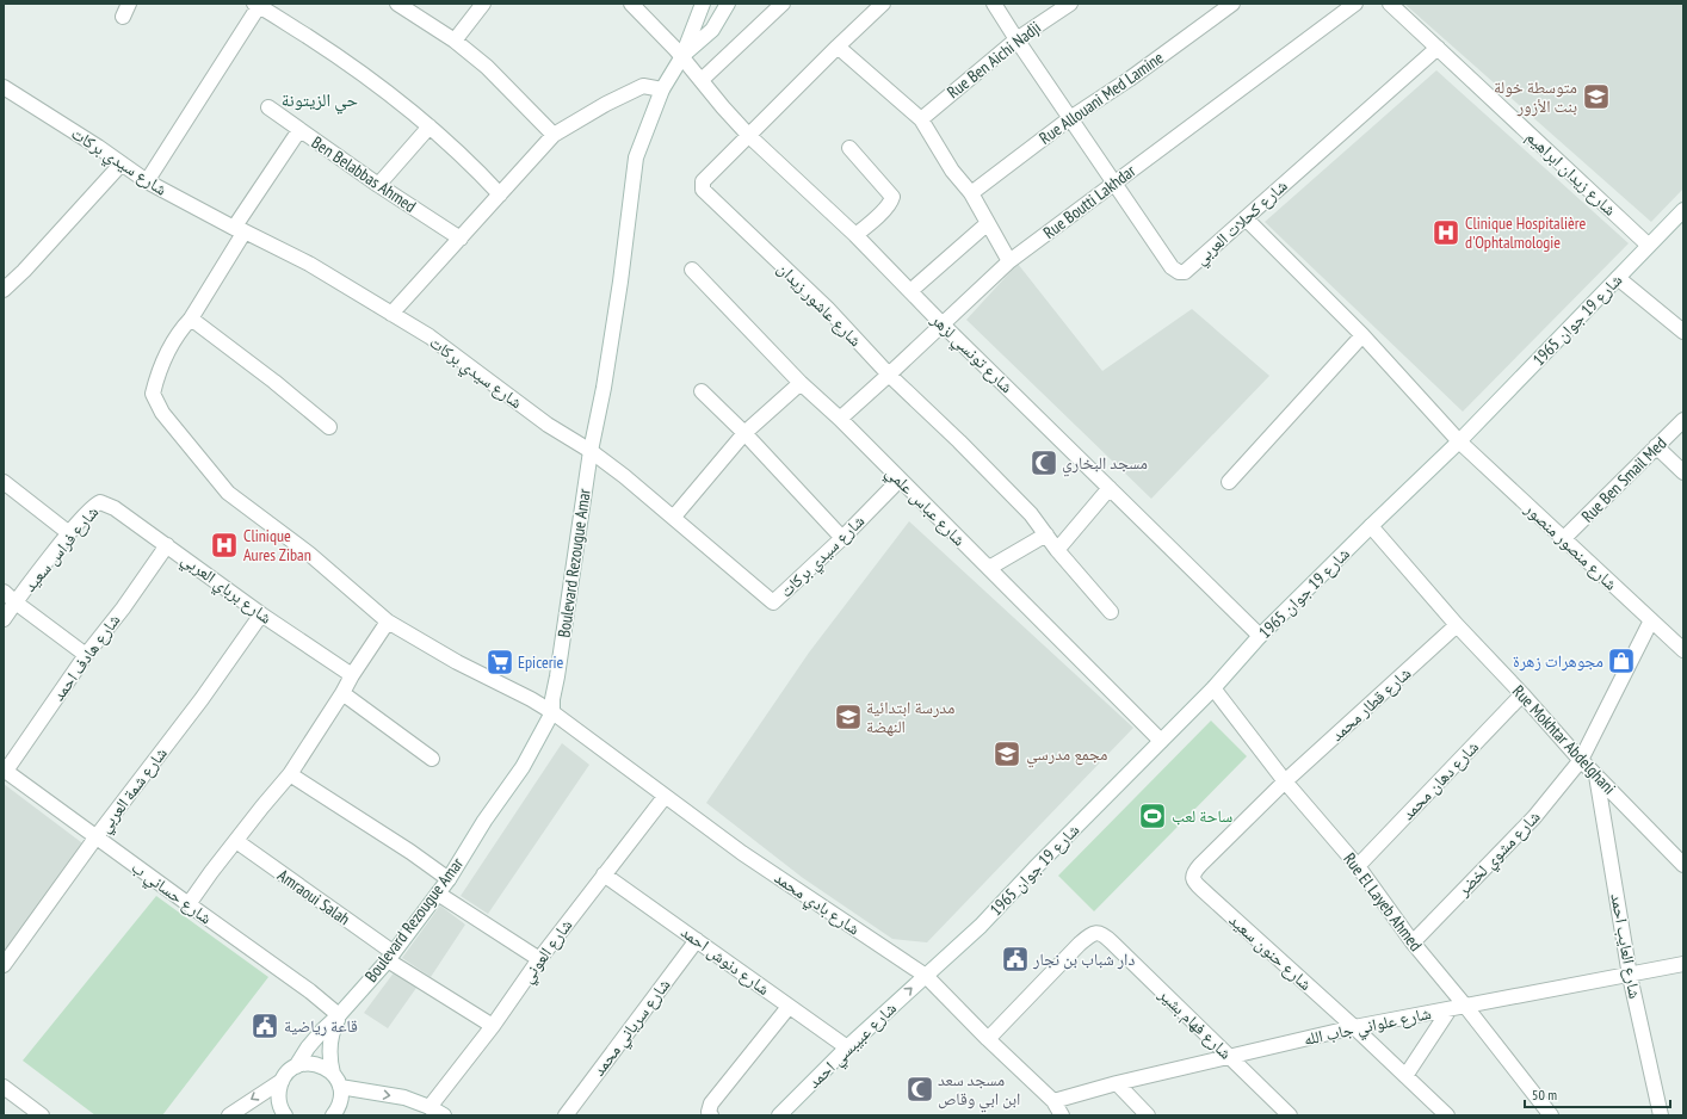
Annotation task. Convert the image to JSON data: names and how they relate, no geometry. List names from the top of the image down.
{
  "streets": {
    "street": [
      "Rue Ben Aichi Nadji",
      "Rue Allouani Med Lamine",
      "شارع سيدي بركات",
      "شارع زيدان ابراهيم",
      "Ben Belabbas Ahmed",
      "Rue Boutti Lakhdar",
      "شارع كحلات العربي",
      "شارع عاشور زيدان",
      "شارع 19 جوان 1965",
      "شارع تونسي لزهر",
      "Rue Ben Smail Med",
      "شارع عباس علمي",
      "شارع منصور منصور",
      "شارع فراس سعيد",
      "Boulevard Rezougue Amar",
      "شارع برباي العربي",
      "شارع هادف احمد",
      "شارع قطار محمد",
      "Rue Mokhtar Abdelghani",
      "شارع دهان محمد",
      "شارع شمة العربي",
      "شارع مشوي لخضر",
      "شارع حساني ب",
      "Amraoui Salah",
      "Rue El Layeb Ahmed",
      "شارع بادي محمد",
      "شارع العايب احمد",
      "شارع العوني",
      "شارع حنون سعيد",
      "شارع دنوش احمد",
      "شارع فهام بشير",
      "شارع علواني جاب الله",
      "شارع سرياني محمد",
      "شارع عبيبسي احمد"
    ]
  },
  "crossings": [
    ["Rue Ben Aichi Nadji", "شارع كحلات العربي"],
    ["Rue Allouani Med Lamine", "شارع كحلات العربي"],
    ["شارع سيدي بركات", "شارع عباس علمي"],
    ["شارع سيدي بركات", "Boulevard Rezougue Amar"],
    ["شارع سيدي بركات", "شارع بادي محمد"],
    ["شارع زيدان ابراهيم", "شارع كحلات العربي"],
    ["شارع زيدان ابراهيم", "شارع 19 جوان 1965"],
    ["Ben Belabbas Ahmed", "شارع بادي محمد"],
    ["Rue Boutti Lakhdar", "شارع كحلات العربي"],
    ["Rue Boutti Lakhdar", "شارع عاشور زيدان"],
    ["Rue Boutti Lakhdar", "شارع تونسي لزهر"],
    ["Rue Boutti Lakhdar", "شارع عباس علمي"],
    ["شارع عاشور زيدان", "شارع تونسي لزهر"],
    ["شارع 19 جوان 1965", "شارع تونسي لزهر"],
    ["شارع 19 جوان 1965", "شارع عباس علمي"],
    ["شارع 19 جوان 1965", "شارع منصور منصور"],
    ["شارع 19 جوان 1965", "Rue Mokhtar Abdelghani"],
    ["شارع 19 جوان 1965", "Rue El Layeb Ahmed"],
    ["شارع 19 جوان 1965", "شارع بادي محمد"],
    ["شارع 19 جوان 1965", "شارع عبيبسي احمد"],
    ["شارع تونسي لزهر", "Boulevard Rezougue Amar"],
    ["Rue Ben Smail Med", "شارع منصور منصور"],
    ["شارع منصور منصور", "شارع مشوي لخضر"],
    ["شارع فراس سعيد", "شارع برباي العربي"],
    ["Boulevard Rezougue Amar", "شارع حساني ب"],
    ["Boulevard Rezougue Amar", "Amraoui Salah"],
    ["Boulevard Rezougue Amar", "شارع بادي محمد"],
    ["شارع برباي العربي", "شارع هادف احمد"],
    ["شارع برباي العربي", "شارع شمة العربي"],
    ["شارع هادف احمد", "شارع حساني ب"],
    ["شارع قطار محمد", "Rue Mokhtar Abdelghani"],
    ["شارع قطار محمد", "Rue El Layeb Ahmed"],
    ["شارع قطار محمد", "شارع حنون سعيد"],
    ["Rue Mokhtar Abdelghani", "شارع دهان محمد"],
    ["Rue Mokhtar Abdelghani", "شارع مشوي لخضر"],
    ["Rue Mokhtar Abdelghani", "شارع العايب احمد"],
    ["شارع دهان محمد", "Rue El Layeb Ahmed"],
    ["شارع شمة العربي", "شارع حساني ب"],
    ["شارع مشوي لخضر", "Rue El Layeb Ahmed"],
    ["Amraoui Salah", "شارع العوني"],
    ["Rue El Layeb Ahmed", "شارع حنون سعيد"],
    ["Rue El Layeb Ahmed", "شارع علواني جاب الله"],
    ["شارع بادي محمد", "شارع العوني"],
    ["شارع بادي محمد", "شارع فهام بشير"],
    ["شارع بادي محمد", "شارع علواني جاب الله"],
    ["شارع بادي محمد", "شارع عبيبسي احمد"],
    ["شارع العايب احمد", "شارع علواني جاب الله"],
    ["شارع العوني", "شارع دنوش احمد"],
    ["شارع حنون سعيد", "شارع علواني جاب الله"],
    ["شارع دنوش احمد", "شارع سرياني محمد"],
    ["شارع دنوش احمد", "شارع عبيبسي احمد"],
    ["شارع فهام بشير", "شارع علواني جاب الله"]
  ],
  "one_way": ["شارع عبيبسي احمد"],
  "districts": ["حي الزيتونة"],
  "places": {
    "school or university": ["متوسطة خولة بنت الأزور", "مدرسة ابتدائية النهضة", "مجمع مدرسي"],
    "hospital": ["Clinique Hospitalière d'Ophtalmologie", "Clinique Aures Ziban"],
    "mosque": ["مسجد البخاري", "مسجد سعد ابن ابي وقاص"],
    "shop": ["مجوهرات زهرة"],
    "supermarket": ["Epicerie"],
    "sports": ["ساحة لعب"],
    "public building": ["دار شباب بن نجار", "قاعة رياضية"]
  },
  "scale_bar": "50 m"
}
